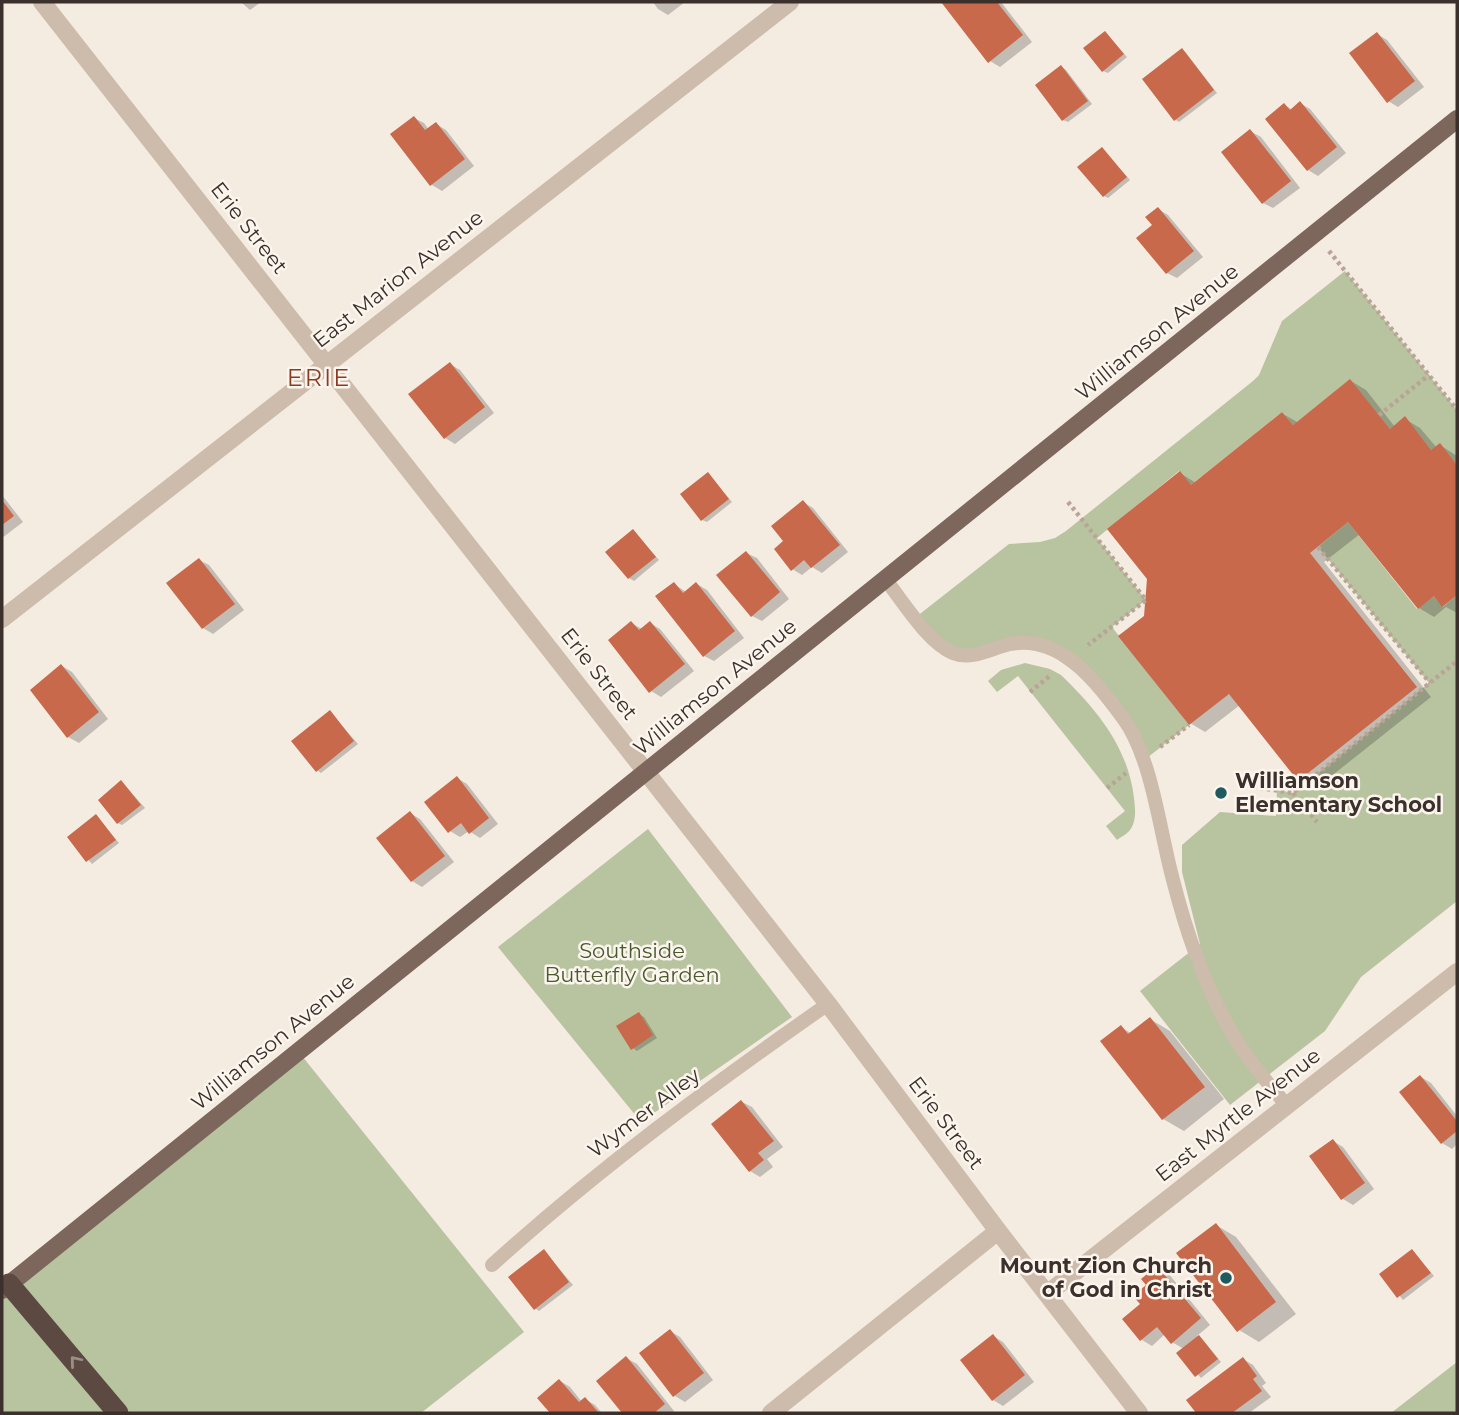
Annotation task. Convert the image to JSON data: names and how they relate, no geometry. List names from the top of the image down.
{
  "streets": {
    "main road": ["Williamson Avenue"],
    "street": ["Erie Street", "East Marion Avenue", "East Myrtle Avenue"],
    "lane": ["Wymer Alley"]
  },
  "crossings": [
    ["Erie Street", "East Marion Avenue"],
    ["Erie Street", "Williamson Avenue"],
    ["Erie Street", "Wymer Alley"],
    ["Erie Street", "East Myrtle Avenue"]
  ],
  "districts": ["ERIE"],
  "parks": ["Southside Butterfly Garden"],
  "places": ["Williamson Elementary School", "Mount Zion Church of God in Christ"]
}
